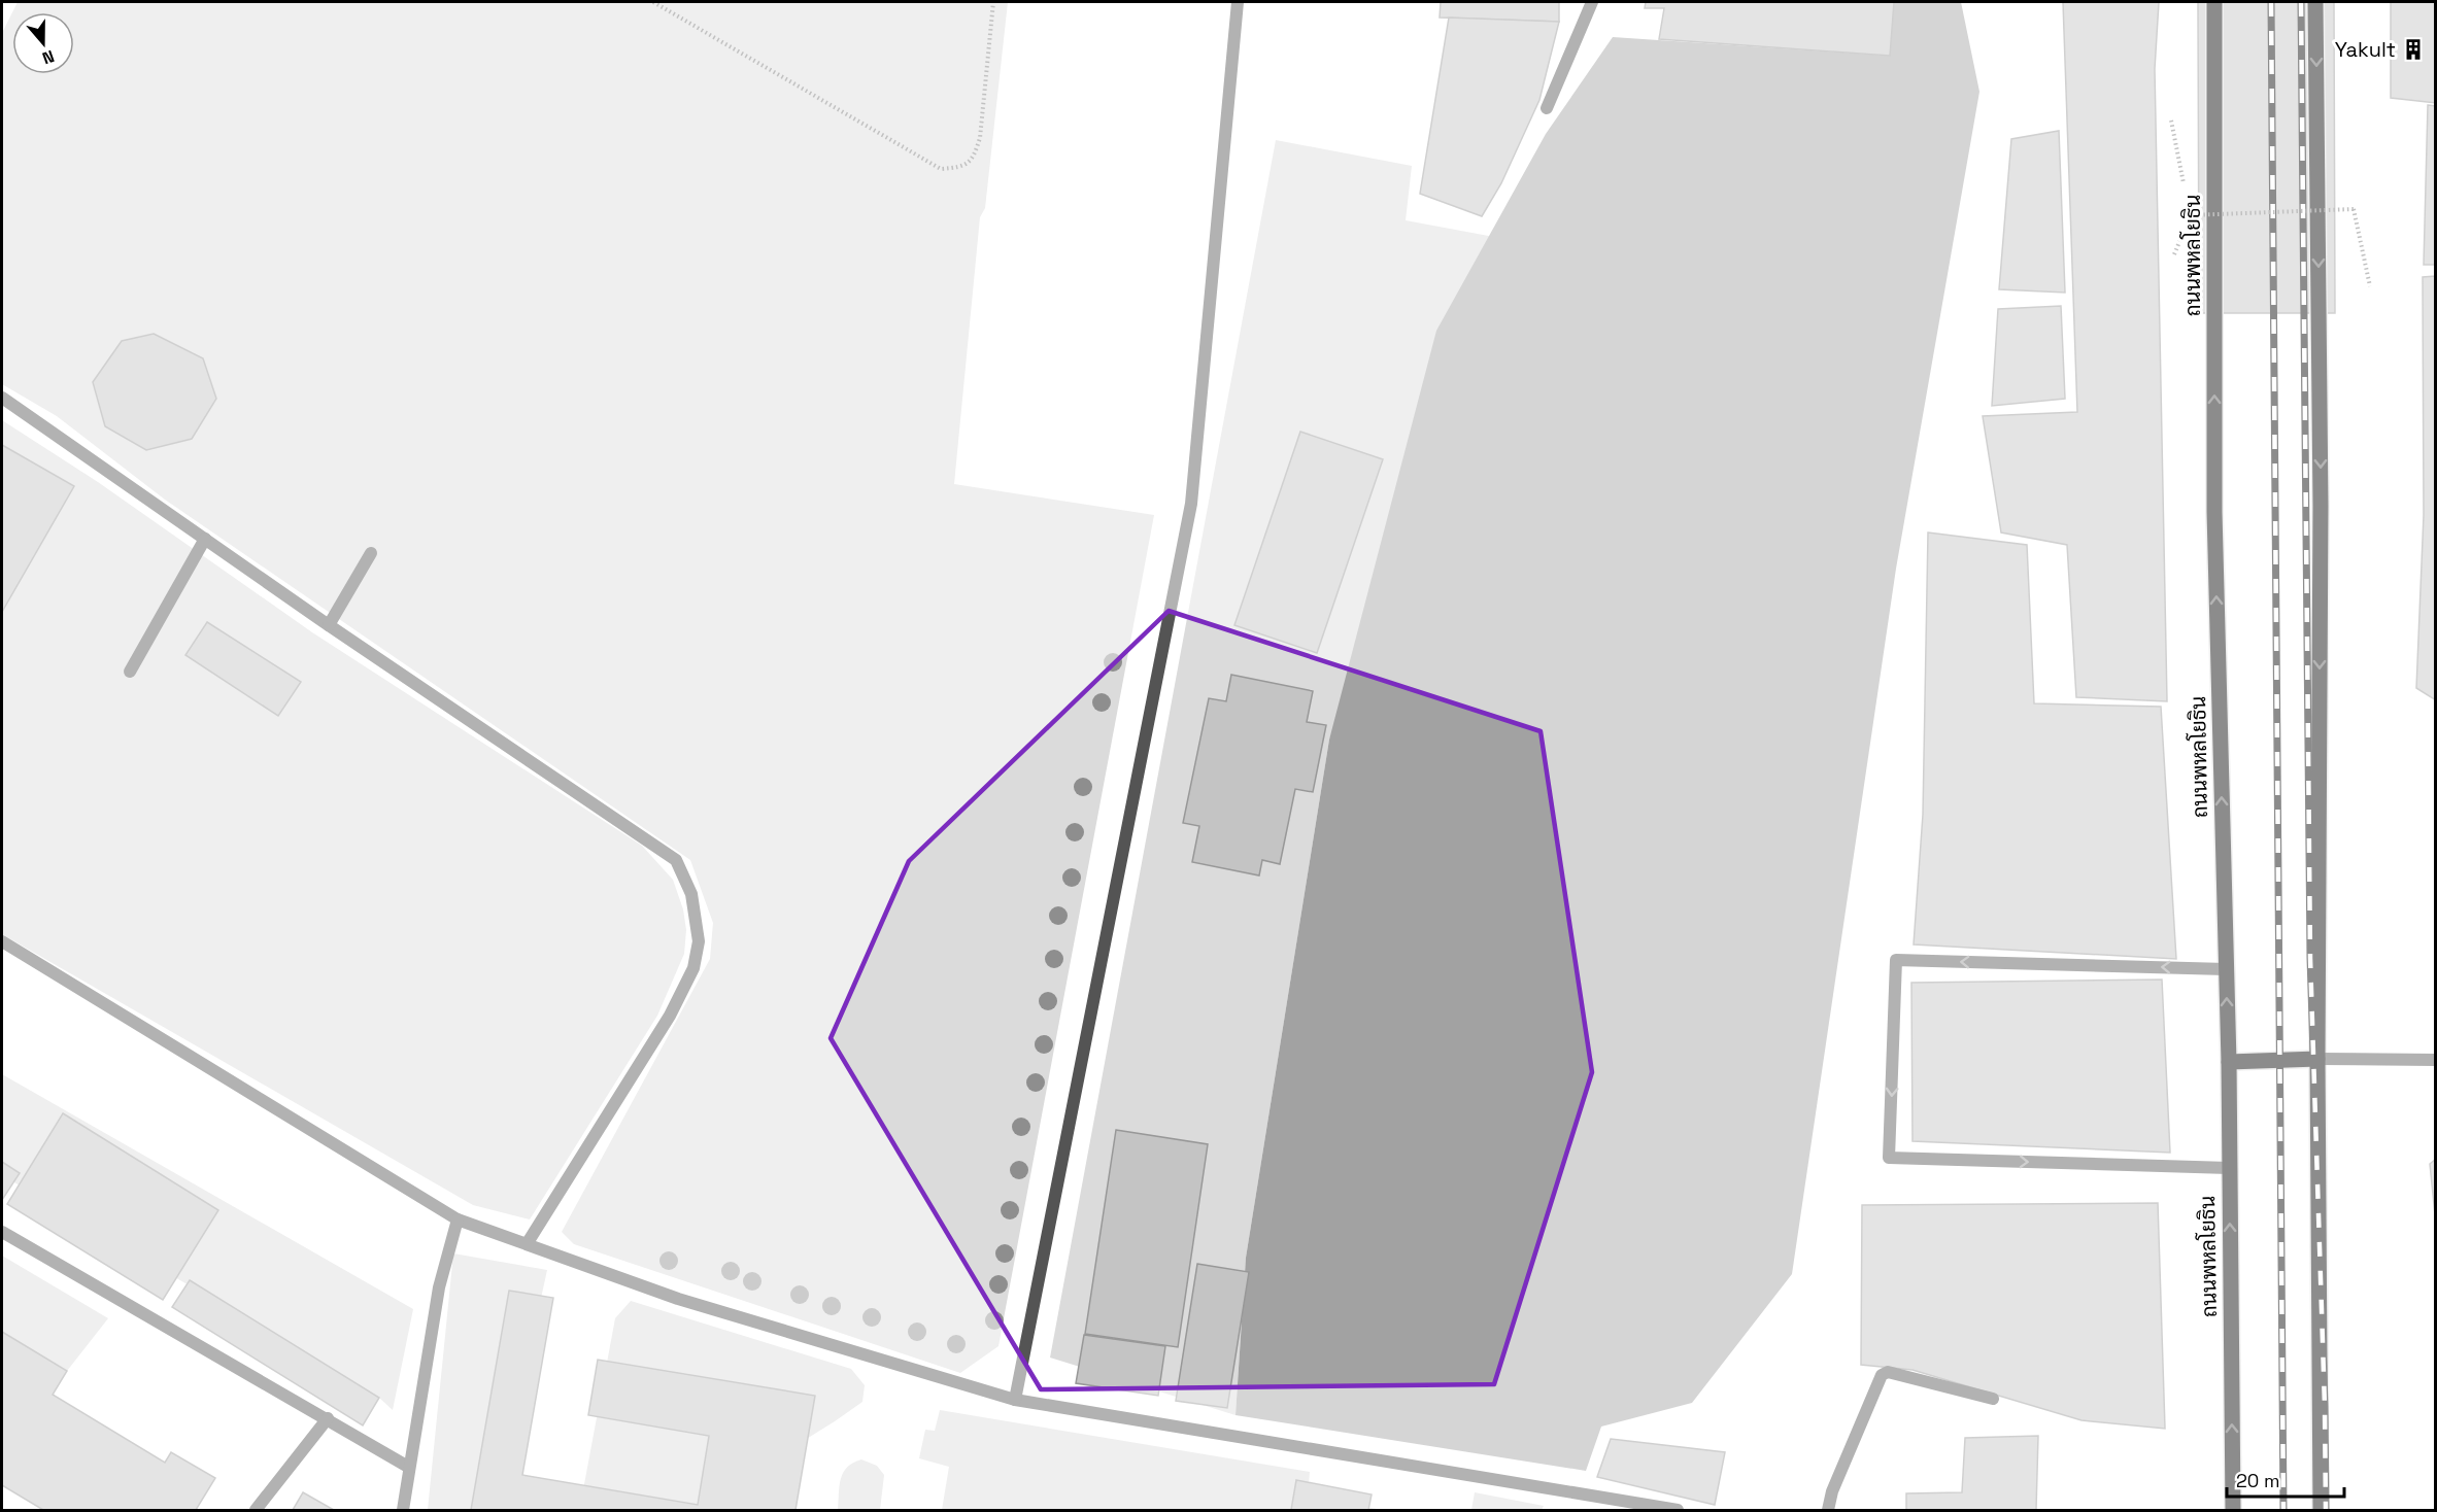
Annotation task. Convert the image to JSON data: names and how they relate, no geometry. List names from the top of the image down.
{
  "streets": {
    "main road": ["ถนนพหลโยธิน"]
  },
  "places": {
    "building": ["Yakult"]
  },
  "scale_bar": "20 m",
  "north": "bottom"
}
